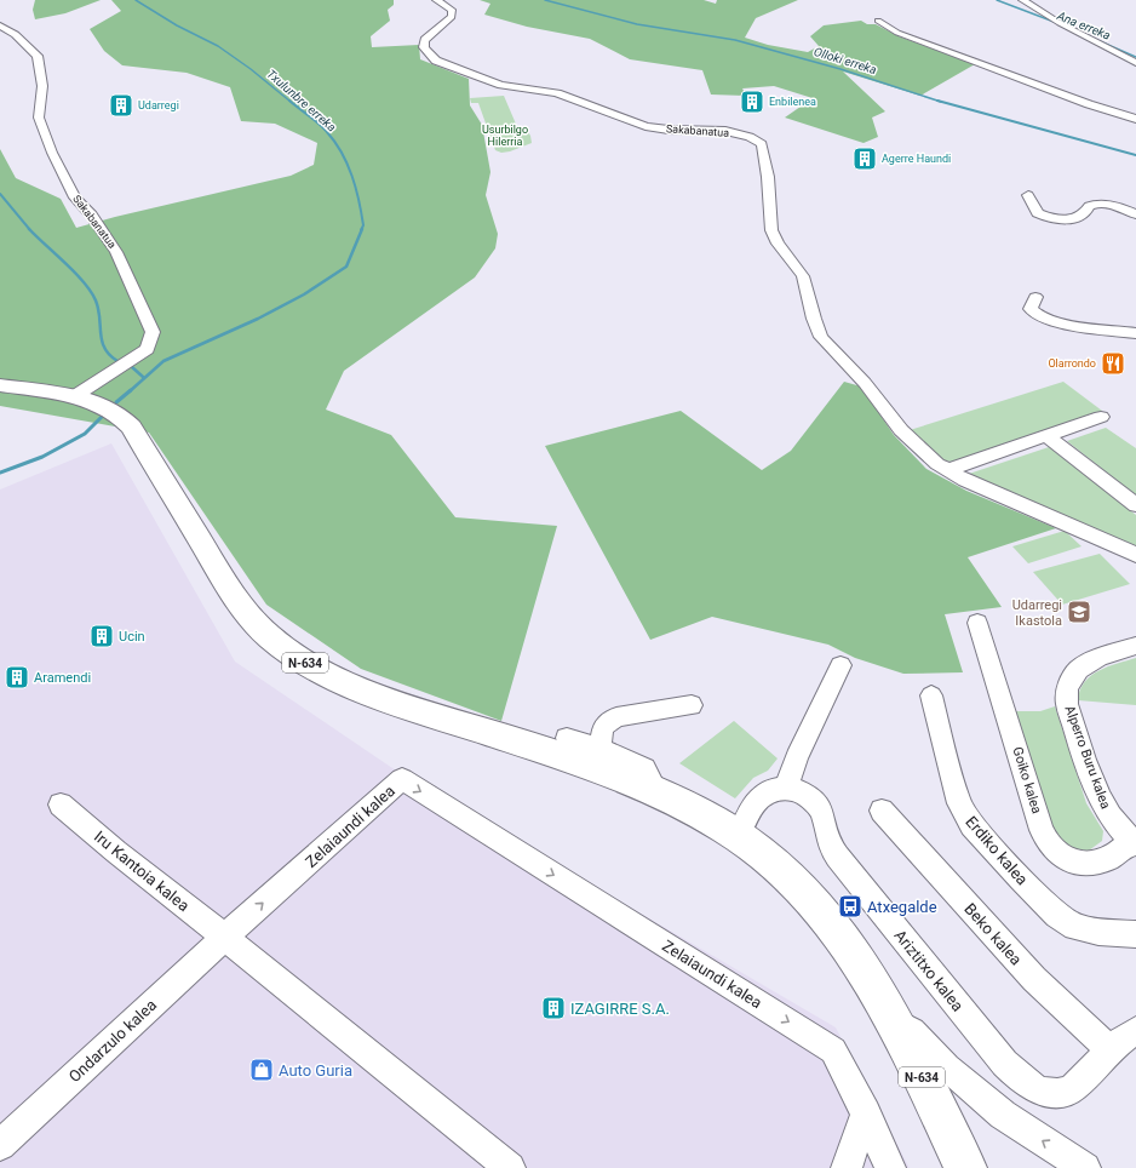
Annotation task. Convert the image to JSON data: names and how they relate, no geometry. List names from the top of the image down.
{
  "streets": {
    "highway": ["N-634"],
    "street": [
      "Sakabanatua",
      "Alperro Buru kalea",
      "Goiko kalea",
      "Zelaiaundi kalea",
      "Erdiko kalea",
      "Iru Kantoia kalea",
      "Beko kalea",
      "Ariztitxo kalea",
      "Ondarzulo kalea"
    ]
  },
  "crossings": [
    ["Sakabanatua", "N-634"],
    ["Alperro Buru kalea", "Goiko kalea"],
    ["Zelaiaundi kalea", "Iru Kantoia kalea"],
    ["Zelaiaundi kalea", "Ondarzulo kalea"],
    ["Iru Kantoia kalea", "Ondarzulo kalea"],
    ["Beko kalea", "Ariztitxo kalea"]
  ],
  "water": ["Ana erreka", "Olloki erreka", "Txulunbre erreka"],
  "parks": ["Usurbilgo Hilerria"],
  "places": {
    "building": [
      "Enbilenea",
      "Udarregi",
      "Agerre Haundi",
      "Ucin",
      "Aramendi",
      "IZAGIRRE S.A."
    ],
    "restaurant": ["Olarrondo"],
    "school or university": ["Udarregi Ikastola"],
    "bus stop": ["Atxegalde"],
    "shop": ["Auto Guria"]
  }
}
